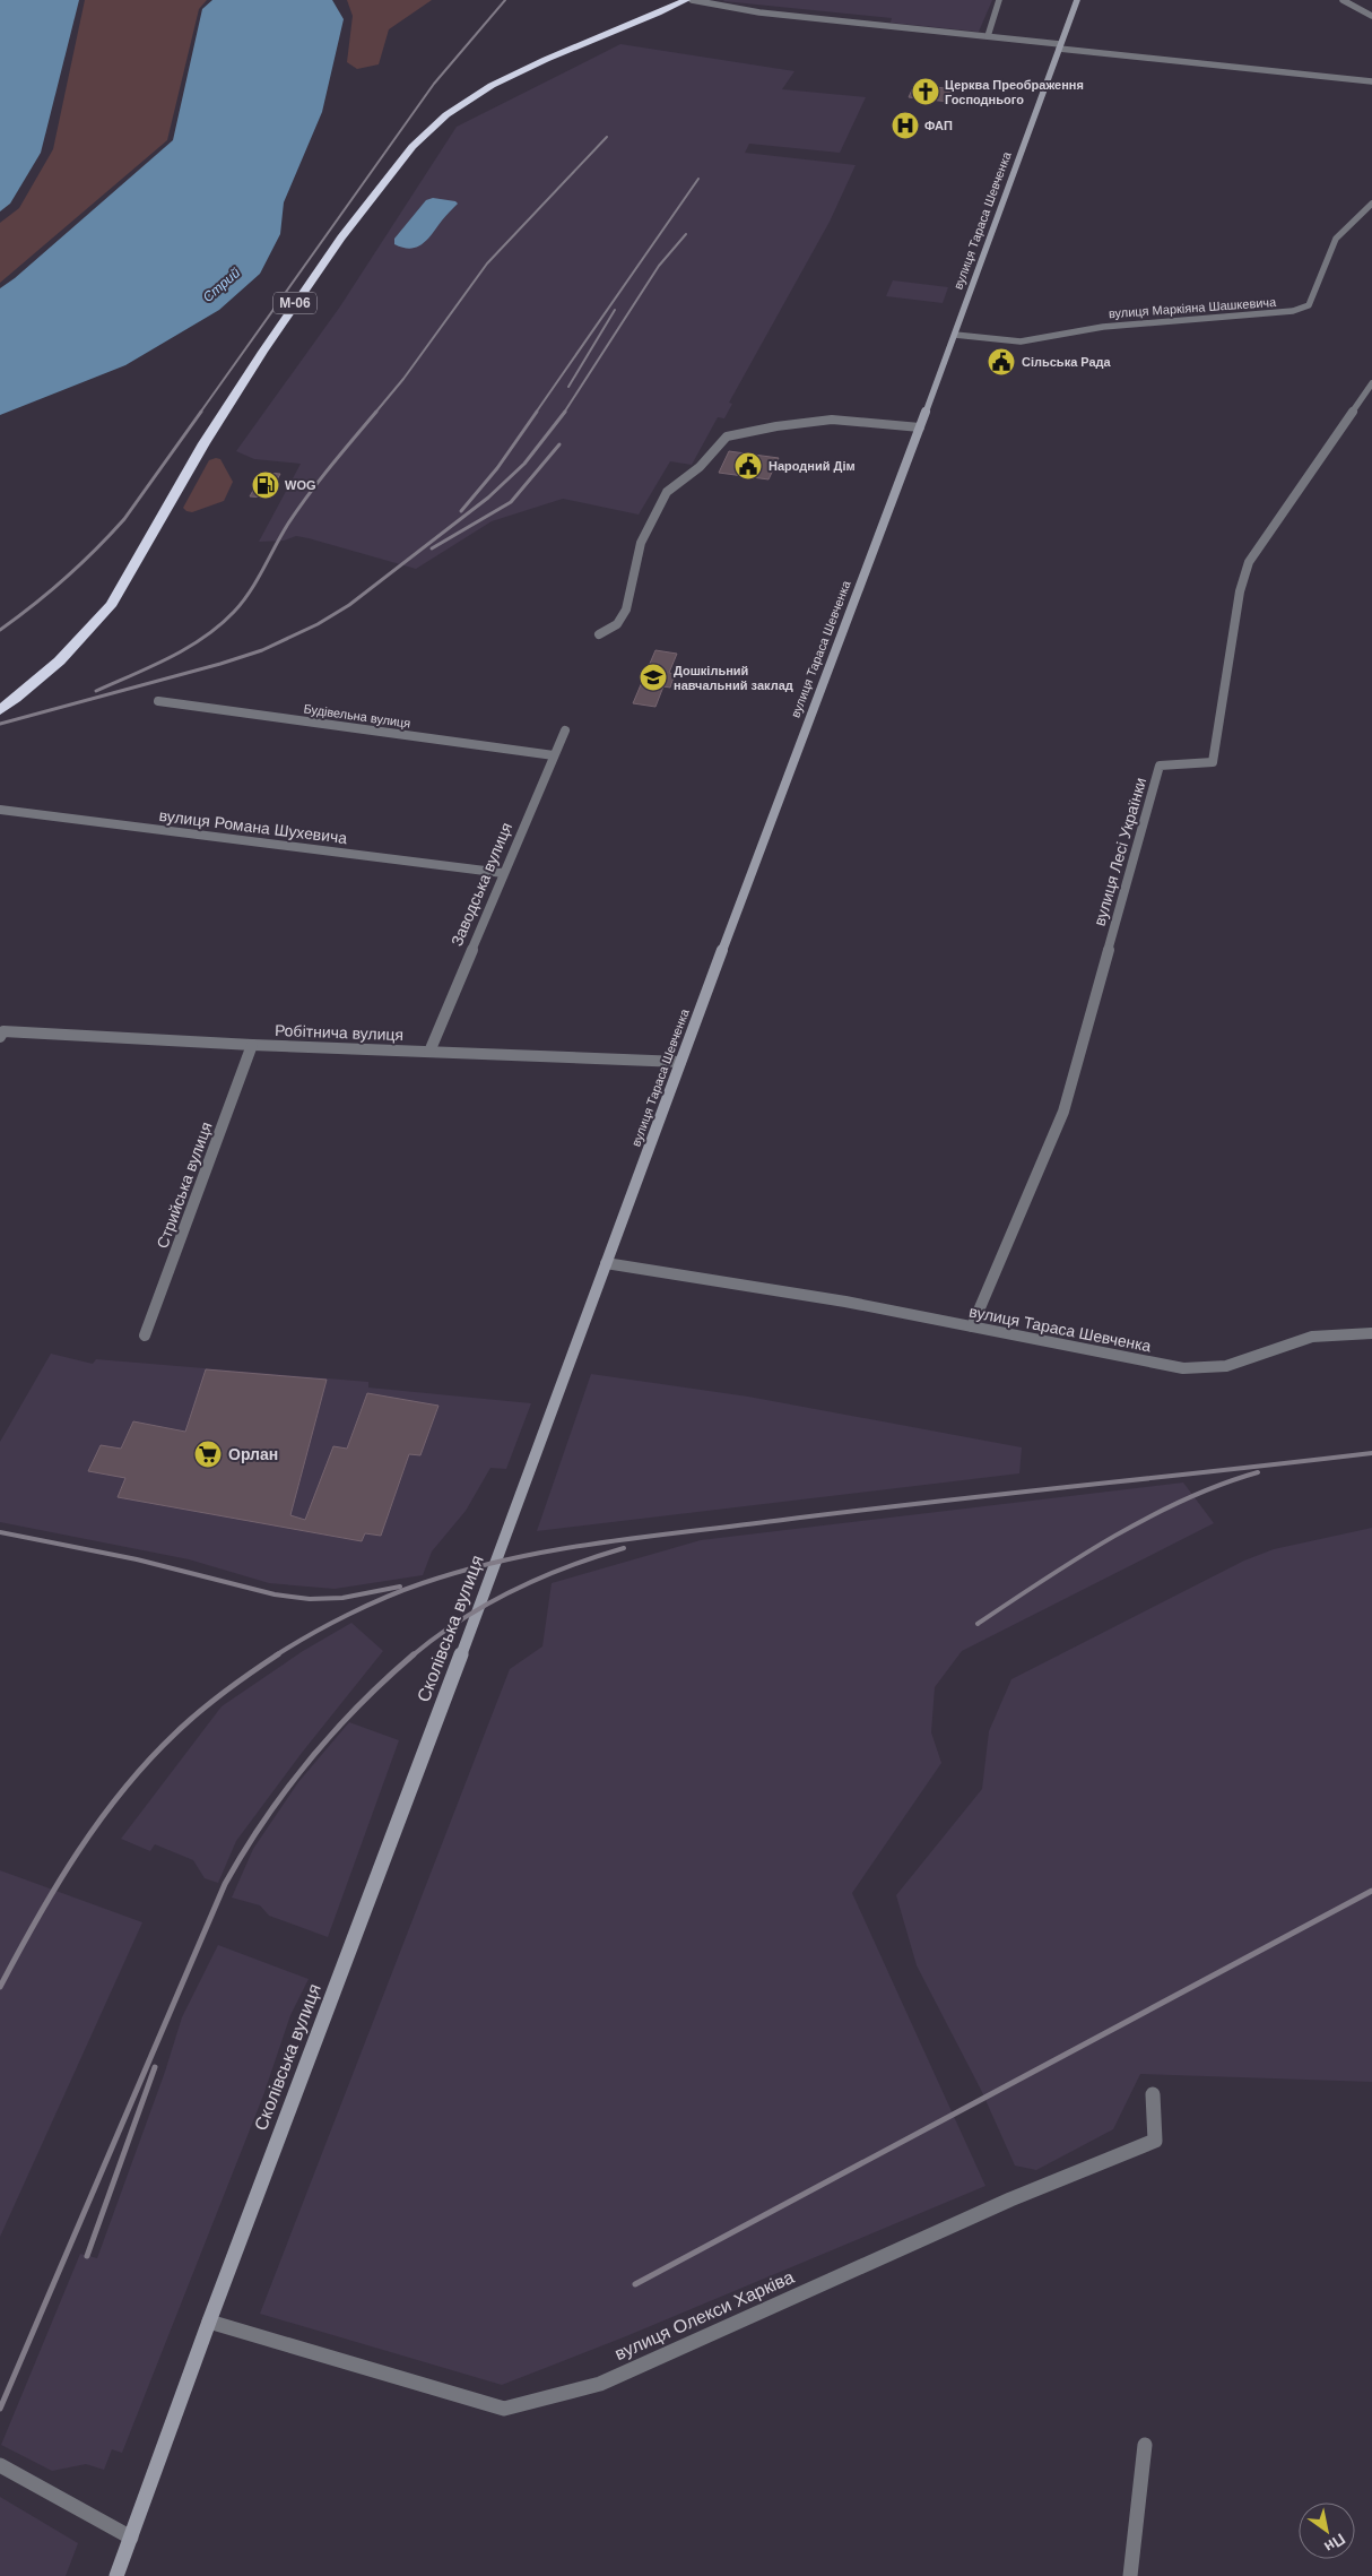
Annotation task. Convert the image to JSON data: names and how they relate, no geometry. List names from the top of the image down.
{
  "streets": {
    "highway": ["М-06"],
    "street": [
      "вулиця Тараса Шевченка",
      "вулиця Маркіяна Шашкевича",
      "Будівельна вулиця",
      "вулиця Романа Шухевича",
      "вулиця Лесі Українки",
      "Заводська вулиця",
      "Робітнича вулиця",
      "Стрийська вулиця",
      "Сколівська вулиця",
      "вулиця Олекси Харківа"
    ]
  },
  "crossings": [
    ["вулиця Тараса Шевченка", "вулиця Маркіяна Шашкевича"],
    ["вулиця Тараса Шевченка", "вулиця Лесі Українки"],
    ["вулиця Тараса Шевченка", "Робітнича вулиця"],
    ["вулиця Тараса Шевченка", "Сколівська вулиця"],
    ["Будівельна вулиця", "Заводська вулиця"],
    ["вулиця Романа Шухевича", "Заводська вулиця"],
    ["Заводська вулиця", "Робітнича вулиця"],
    ["Робітнича вулиця", "Стрийська вулиця"],
    ["Сколівська вулиця", "вулиця Олекси Харківа"]
  ],
  "water": ["Стрий"],
  "places": {
    "church": ["Церква Преображення Господнього"],
    "hospital": ["ФАП"],
    "public building": ["Сільська Рада", "Народний Дім"],
    "fuel station": ["WOG"],
    "school or university": ["Дошкільний навчальний заклад"],
    "supermarket": ["Орлан"]
  },
  "north": "bottom right"
}
